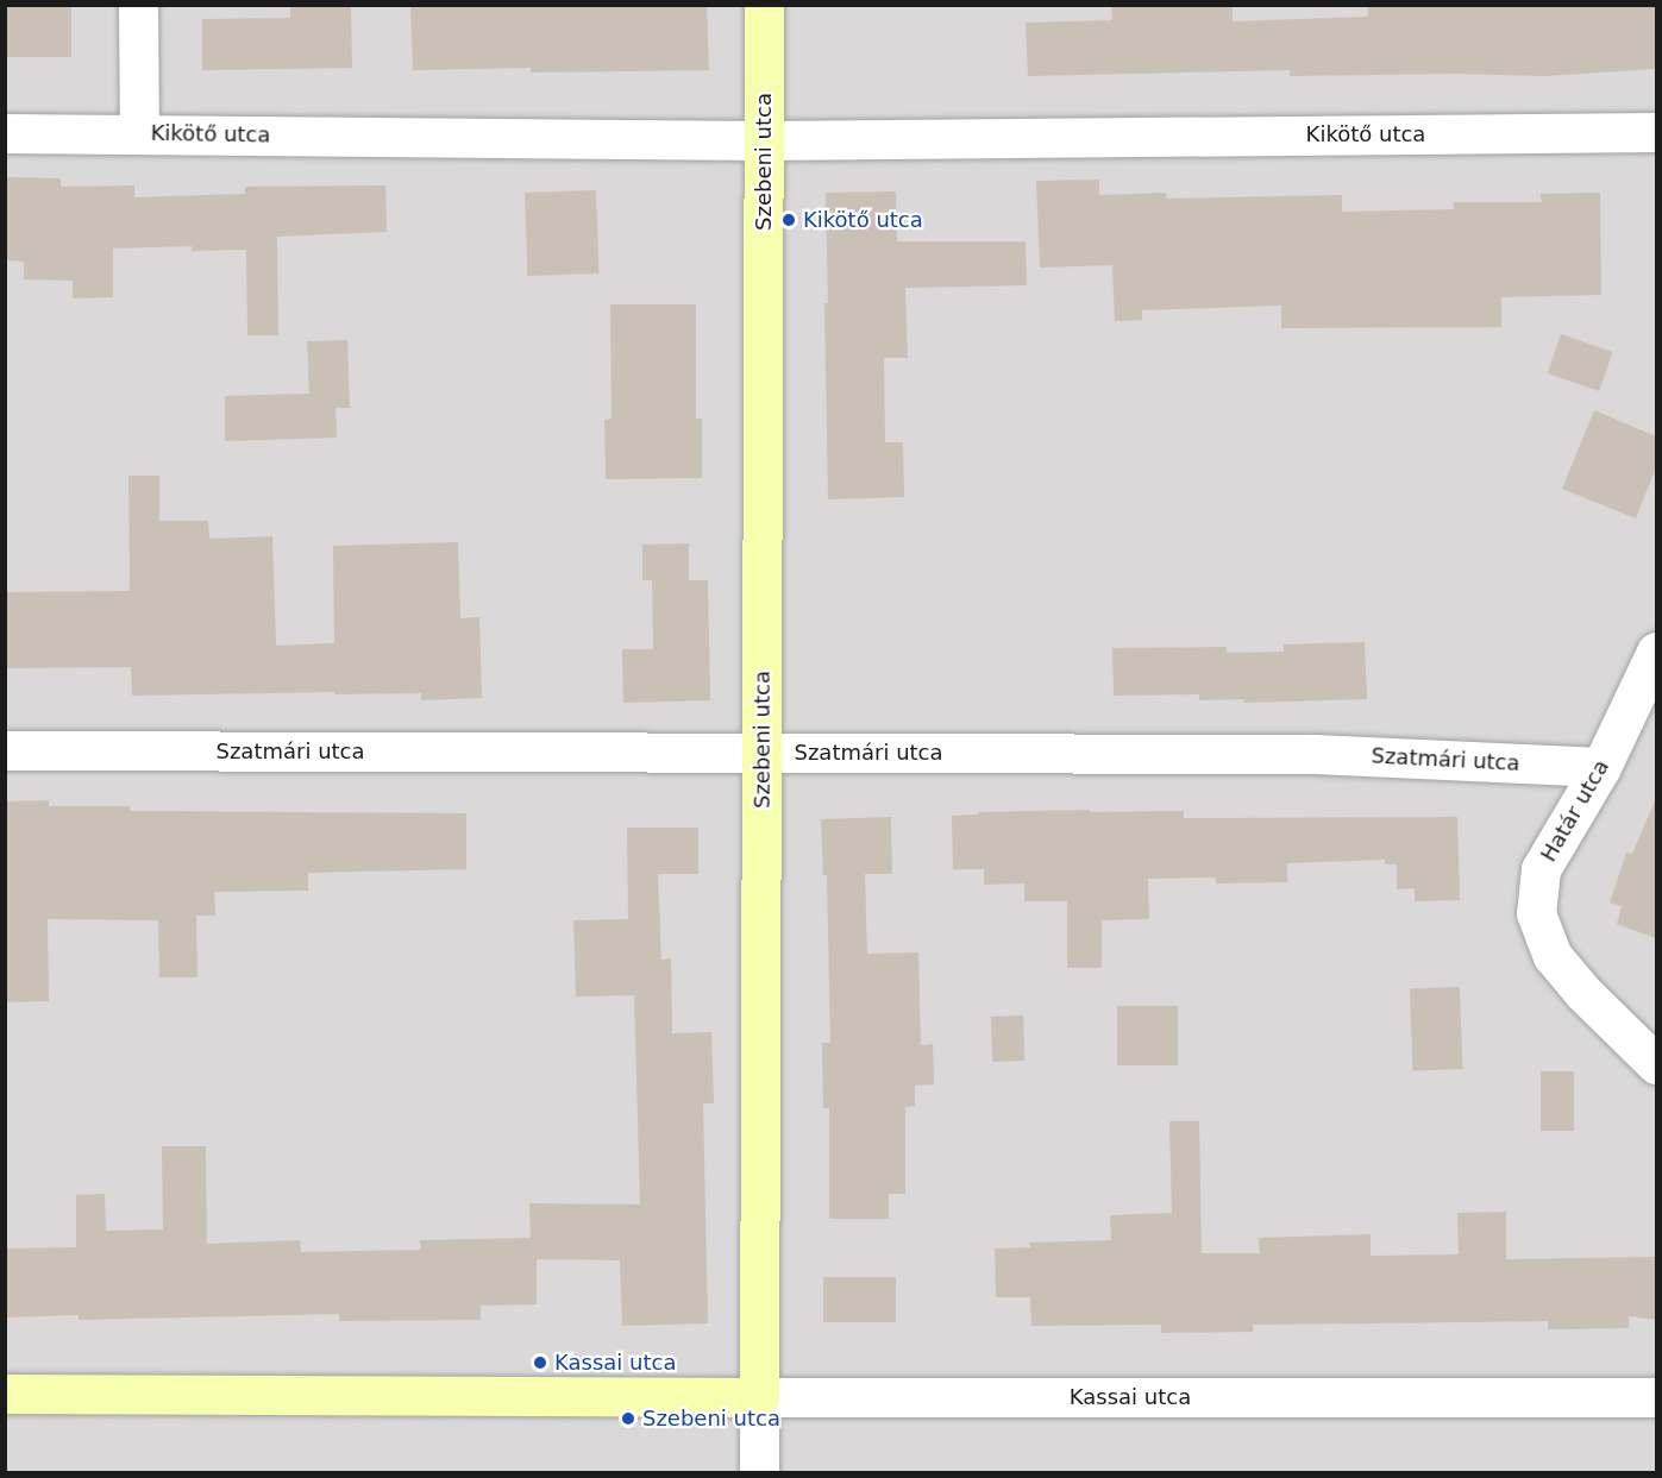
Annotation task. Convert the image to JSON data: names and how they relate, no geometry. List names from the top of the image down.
{
  "streets": {
    "street": [
      "Kikötő utca",
      "Szebeni utca",
      "Szatmári utca",
      "Határ utca",
      "Kassai utca"
    ]
  },
  "crossings": [
    ["Kikötő utca", "Szebeni utca"],
    ["Szebeni utca", "Szatmári utca"],
    ["Szebeni utca", "Kassai utca"],
    ["Szatmári utca", "Határ utca"]
  ],
  "places": ["Kikötő utca", "Kassai utca", "Szebeni utca"]
}
